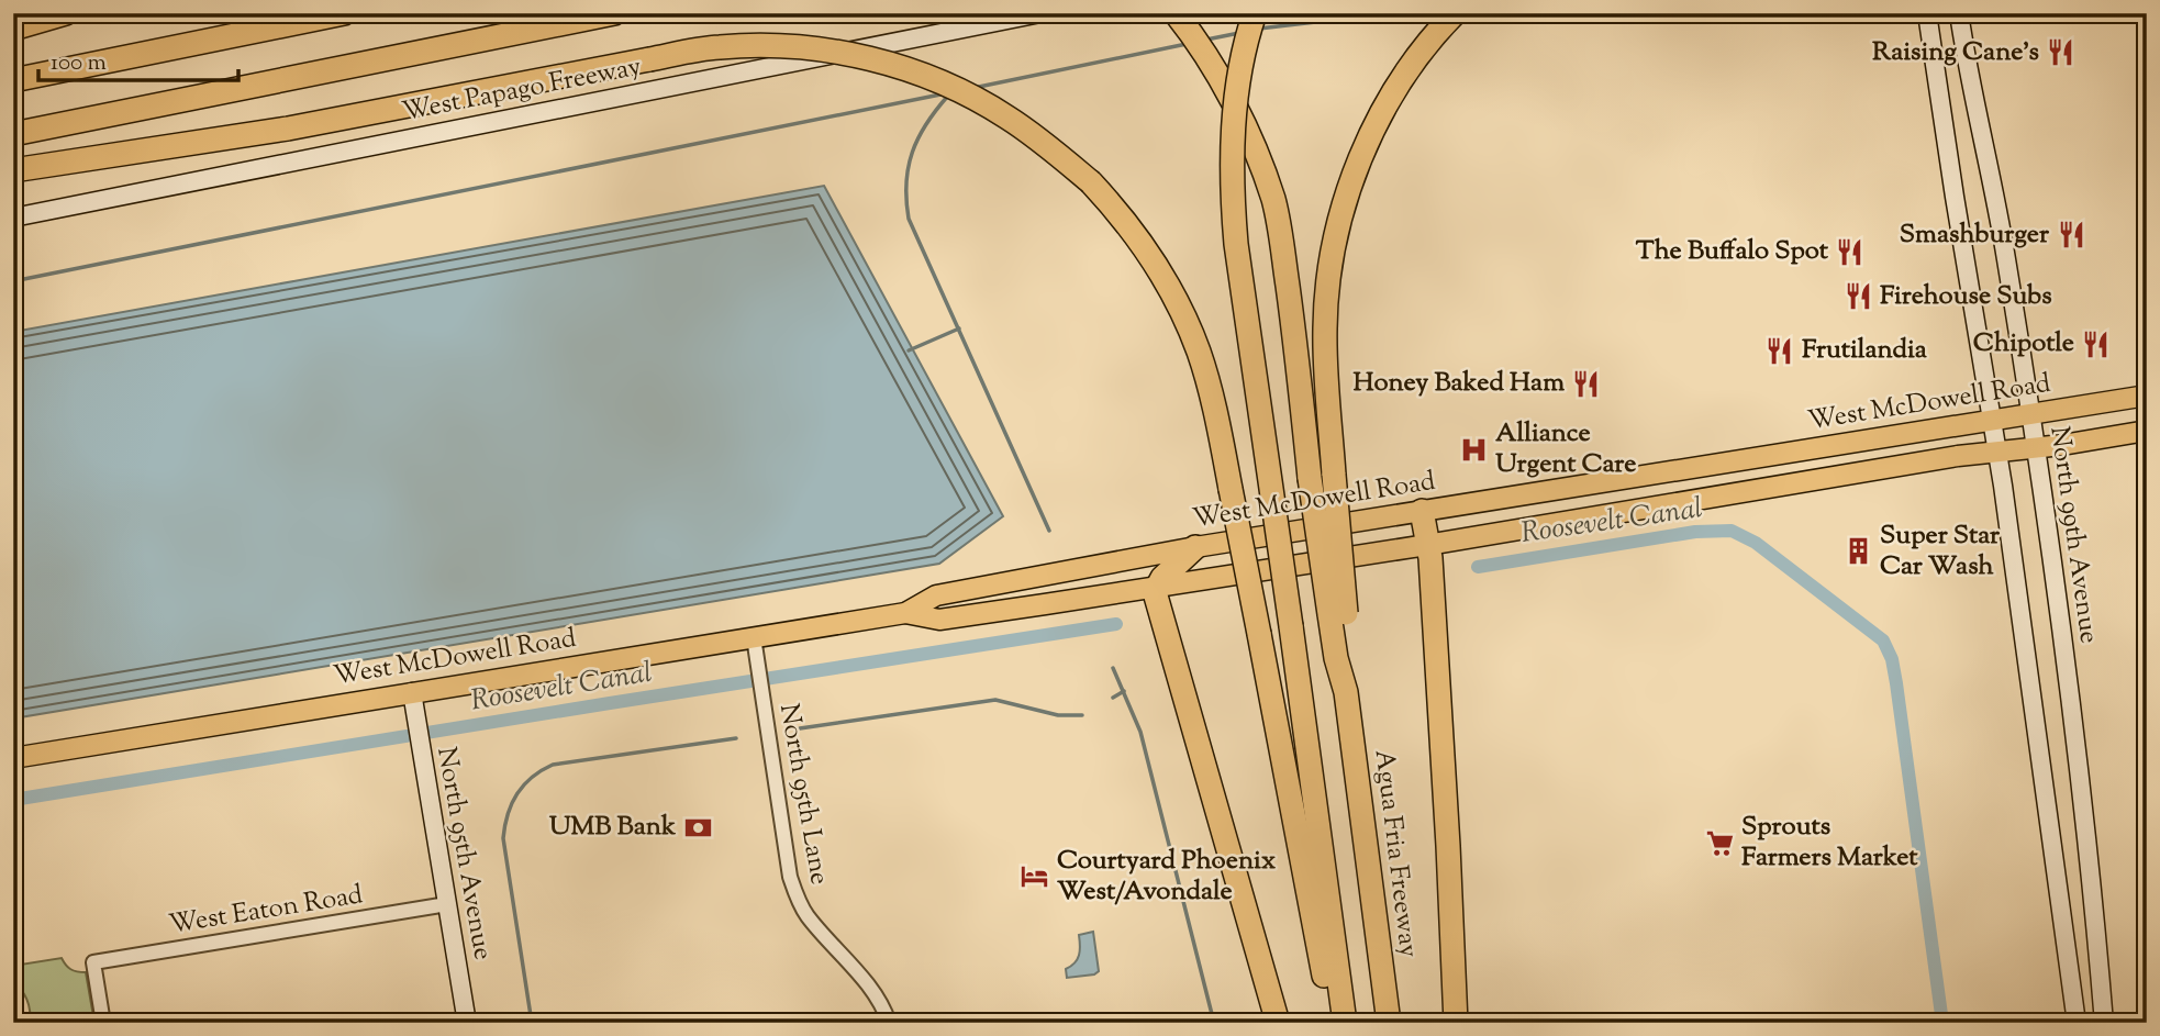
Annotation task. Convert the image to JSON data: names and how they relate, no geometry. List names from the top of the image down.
{
  "streets": {
    "highway": ["Agua Fria Freeway"],
    "main road": [
      "West Papago Freeway",
      "West McDowell Road",
      "North 99th Avenue",
      "North 95th Avenue"
    ],
    "street": ["North 95th Lane", "West Eaton Road"]
  },
  "crossings": [
    ["West McDowell Road", "North 99th Avenue"],
    ["West McDowell Road", "North 95th Lane"],
    ["West McDowell Road", "North 95th Avenue"],
    ["North 95th Avenue", "West Eaton Road"]
  ],
  "water": ["Roosevelt Canal"],
  "places": {
    "restaurant": [
      "Raising Cane's",
      "Smashburger",
      "The Buffalo Spot",
      "Firehouse Subs",
      "Chipotle",
      "Frutilandia",
      "Honey Baked Ham"
    ],
    "hospital": ["Alliance Urgent Care"],
    "building": ["Super Star Car Wash"],
    "bank": ["UMB Bank"],
    "supermarket": ["Sprouts Farmers Market"],
    "hotel": ["Courtyard Phoenix West/Avondale"]
  },
  "scale_bar": "100 m"
}
